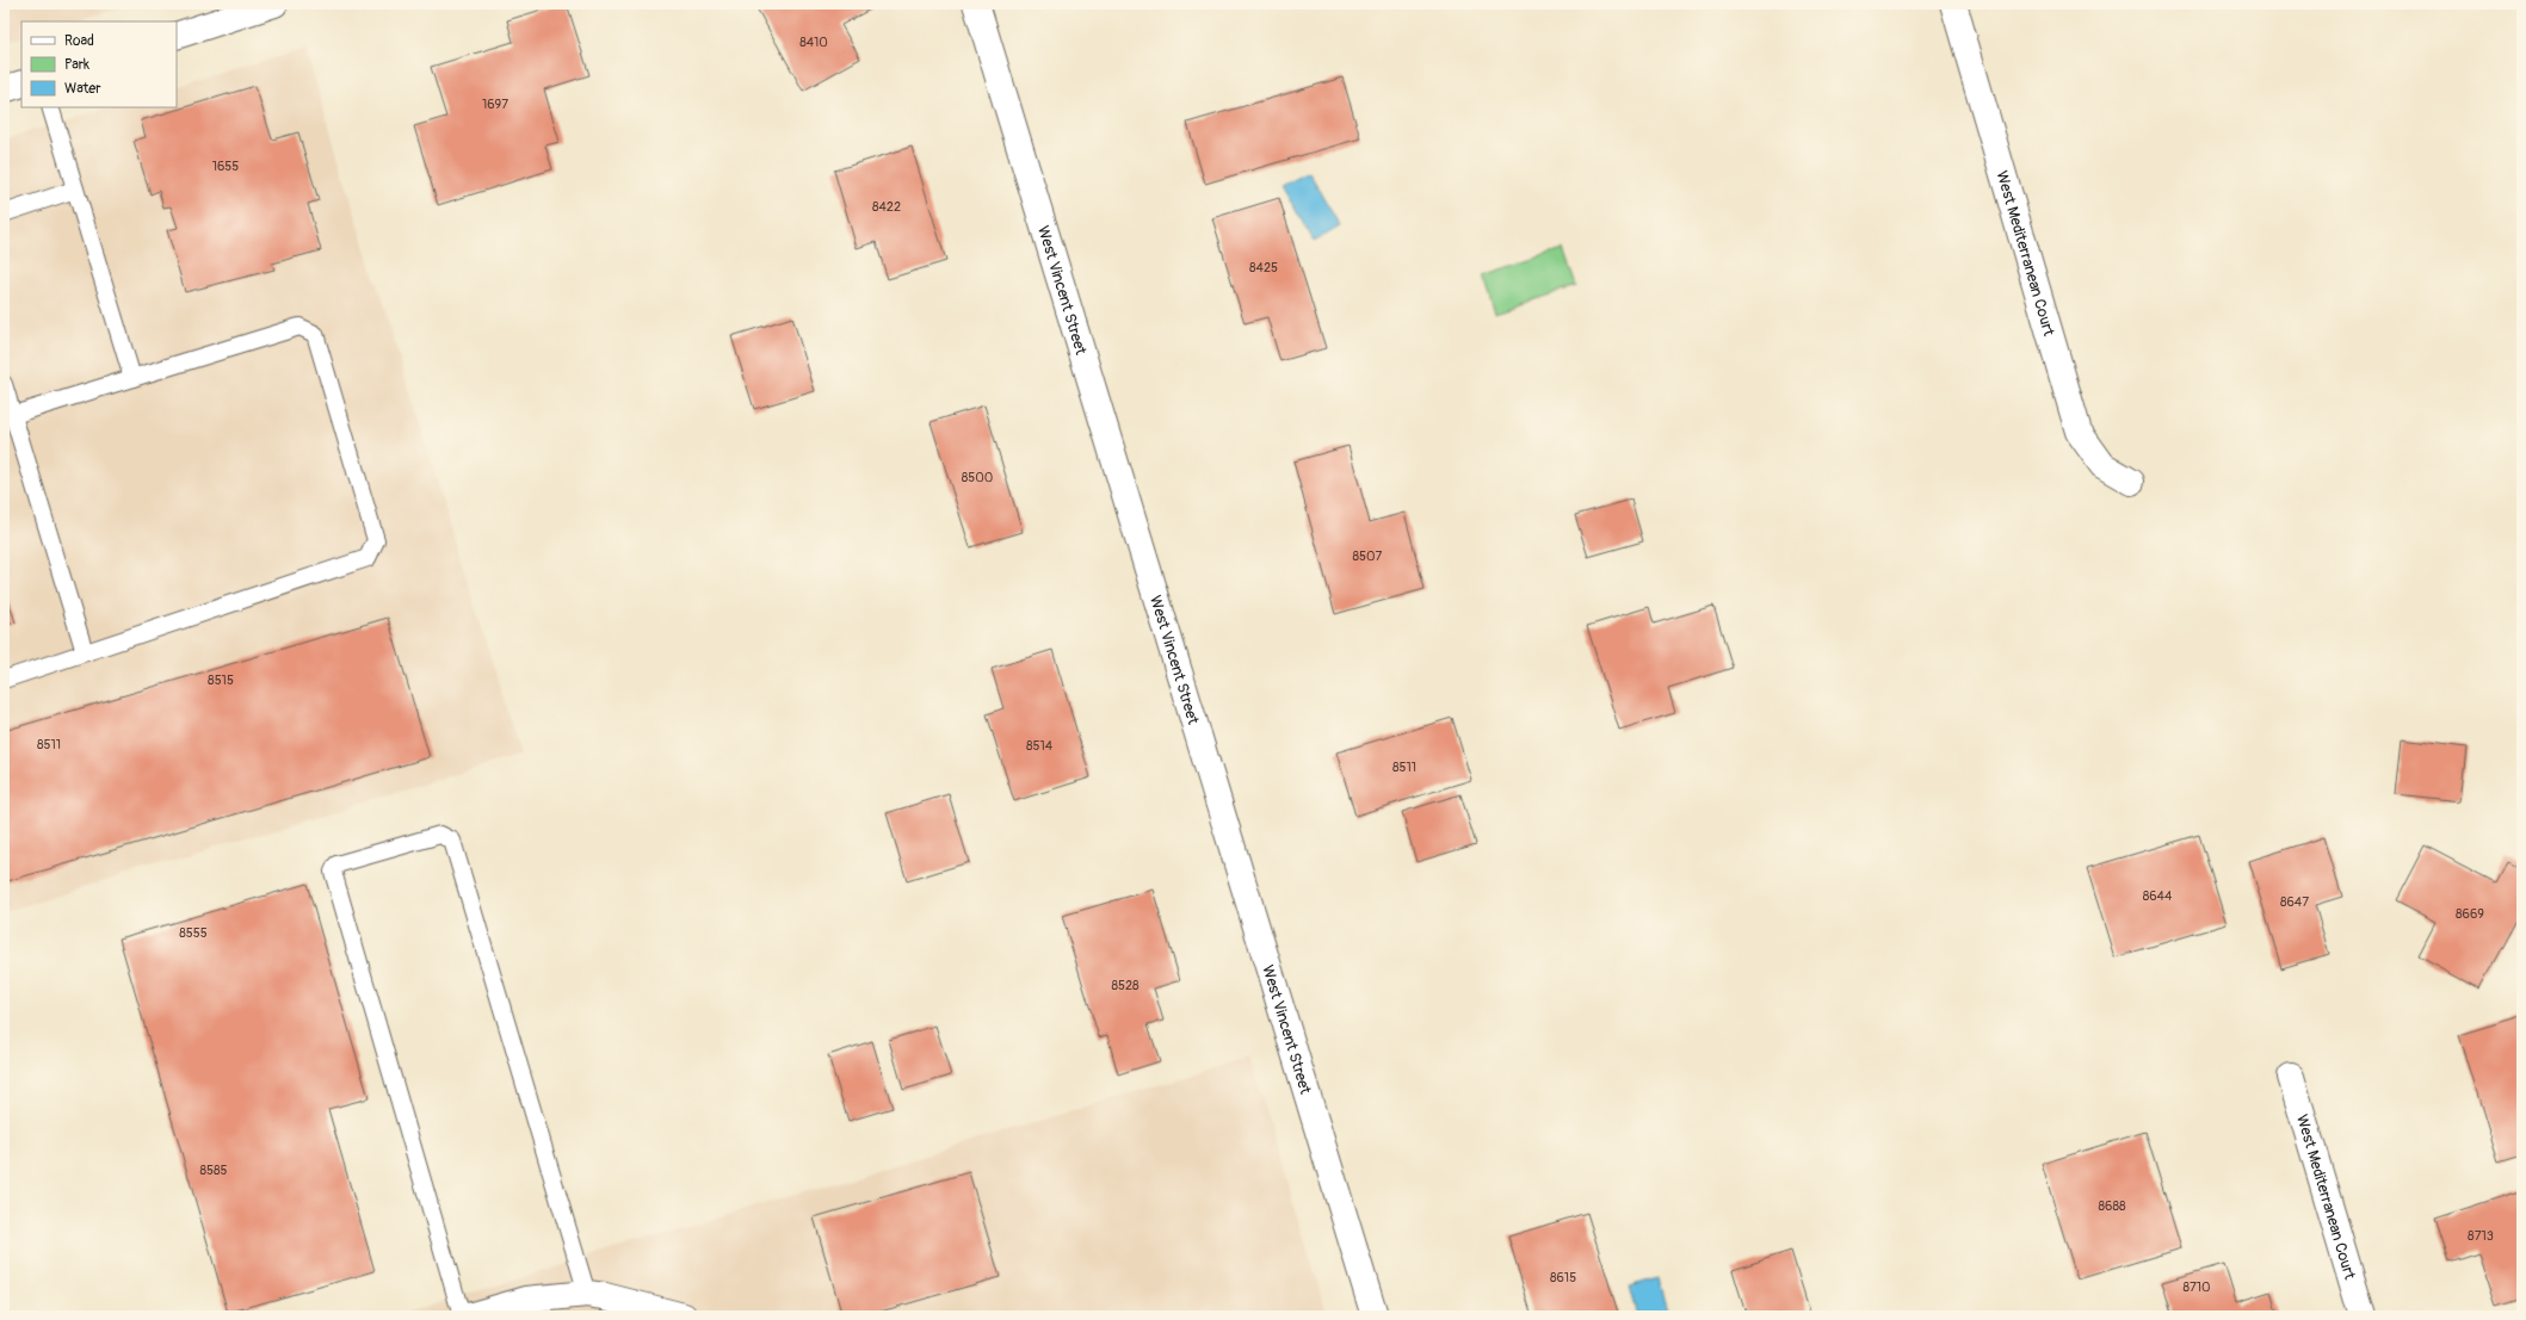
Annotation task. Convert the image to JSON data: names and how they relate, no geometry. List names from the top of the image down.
{
  "streets": {
    "street": ["West Mediterranean Court", "West Vincent Street"]
  },
  "house_numbers": [
    "8410",
    "1697",
    "1655",
    "8422",
    "8425",
    "8500",
    "8507",
    "8515",
    "8511",
    "8514",
    "8511",
    "8644",
    "8647",
    "8669",
    "8555",
    "8528",
    "8585",
    "8688",
    "8713",
    "8615",
    "8710"
  ],
  "legend": ["Road", "Park", "Water"]
}
